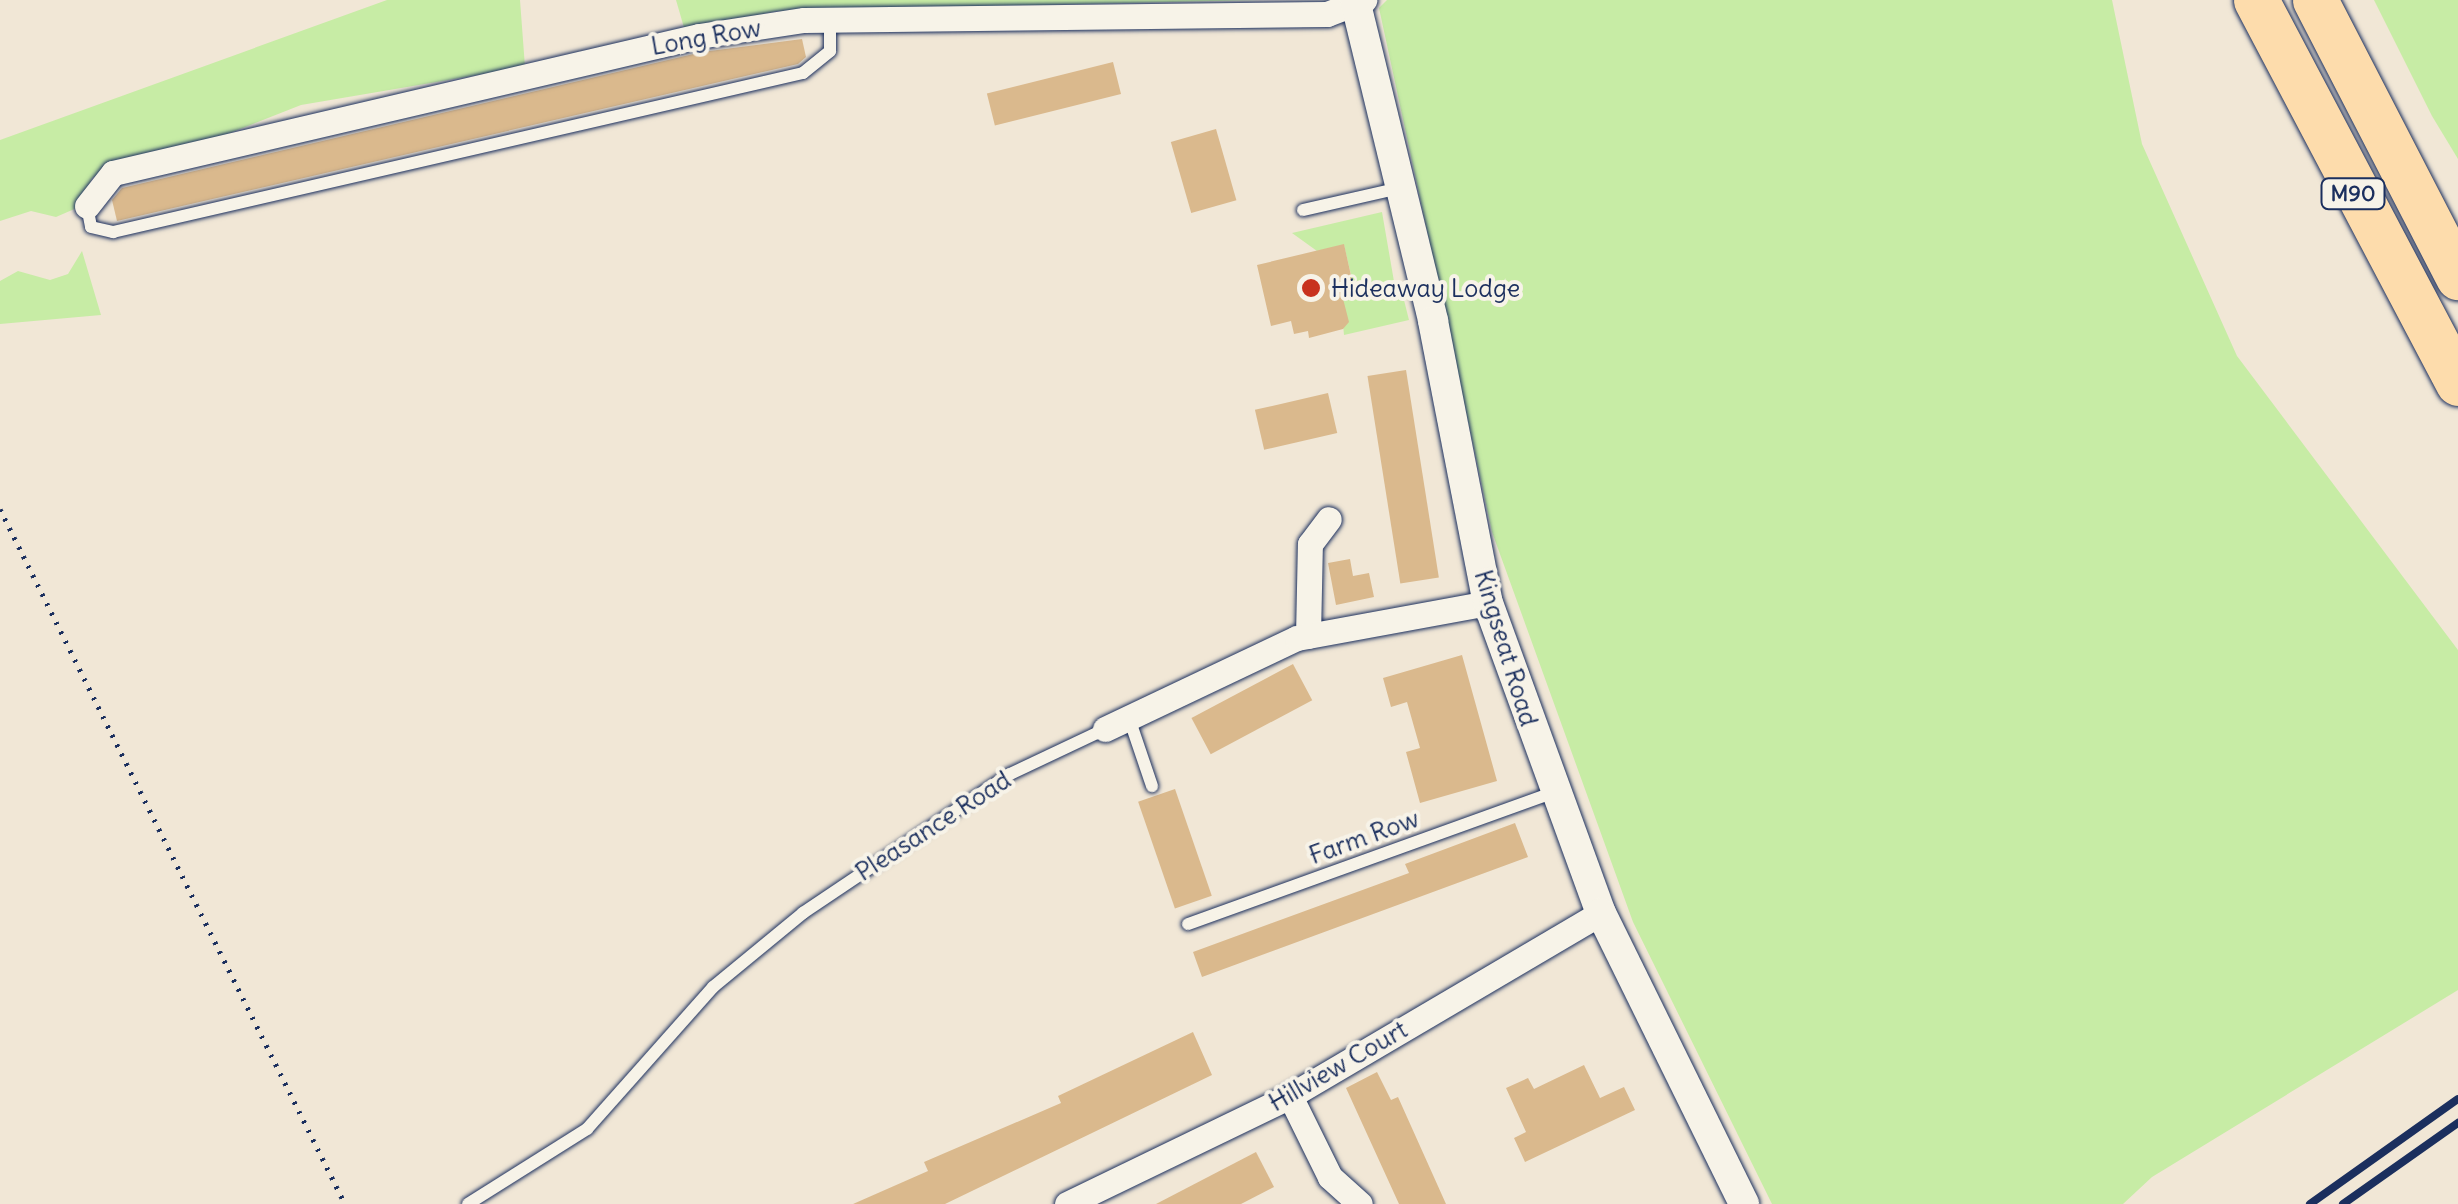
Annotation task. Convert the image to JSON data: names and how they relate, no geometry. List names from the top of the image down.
{
  "streets": {
    "highway": ["M90"],
    "street": [
      "Long Row",
      "Kingseat Road",
      "Pleasance Road",
      "Hillview Court"
    ],
    "lane": ["Farm Row"]
  },
  "crossings": [
    ["Long Row", "Kingseat Road"],
    ["Kingseat Road", "Pleasance Road"],
    ["Kingseat Road", "Farm Row"],
    ["Kingseat Road", "Hillview Court"]
  ],
  "places": ["Hideaway Lodge"]
}
